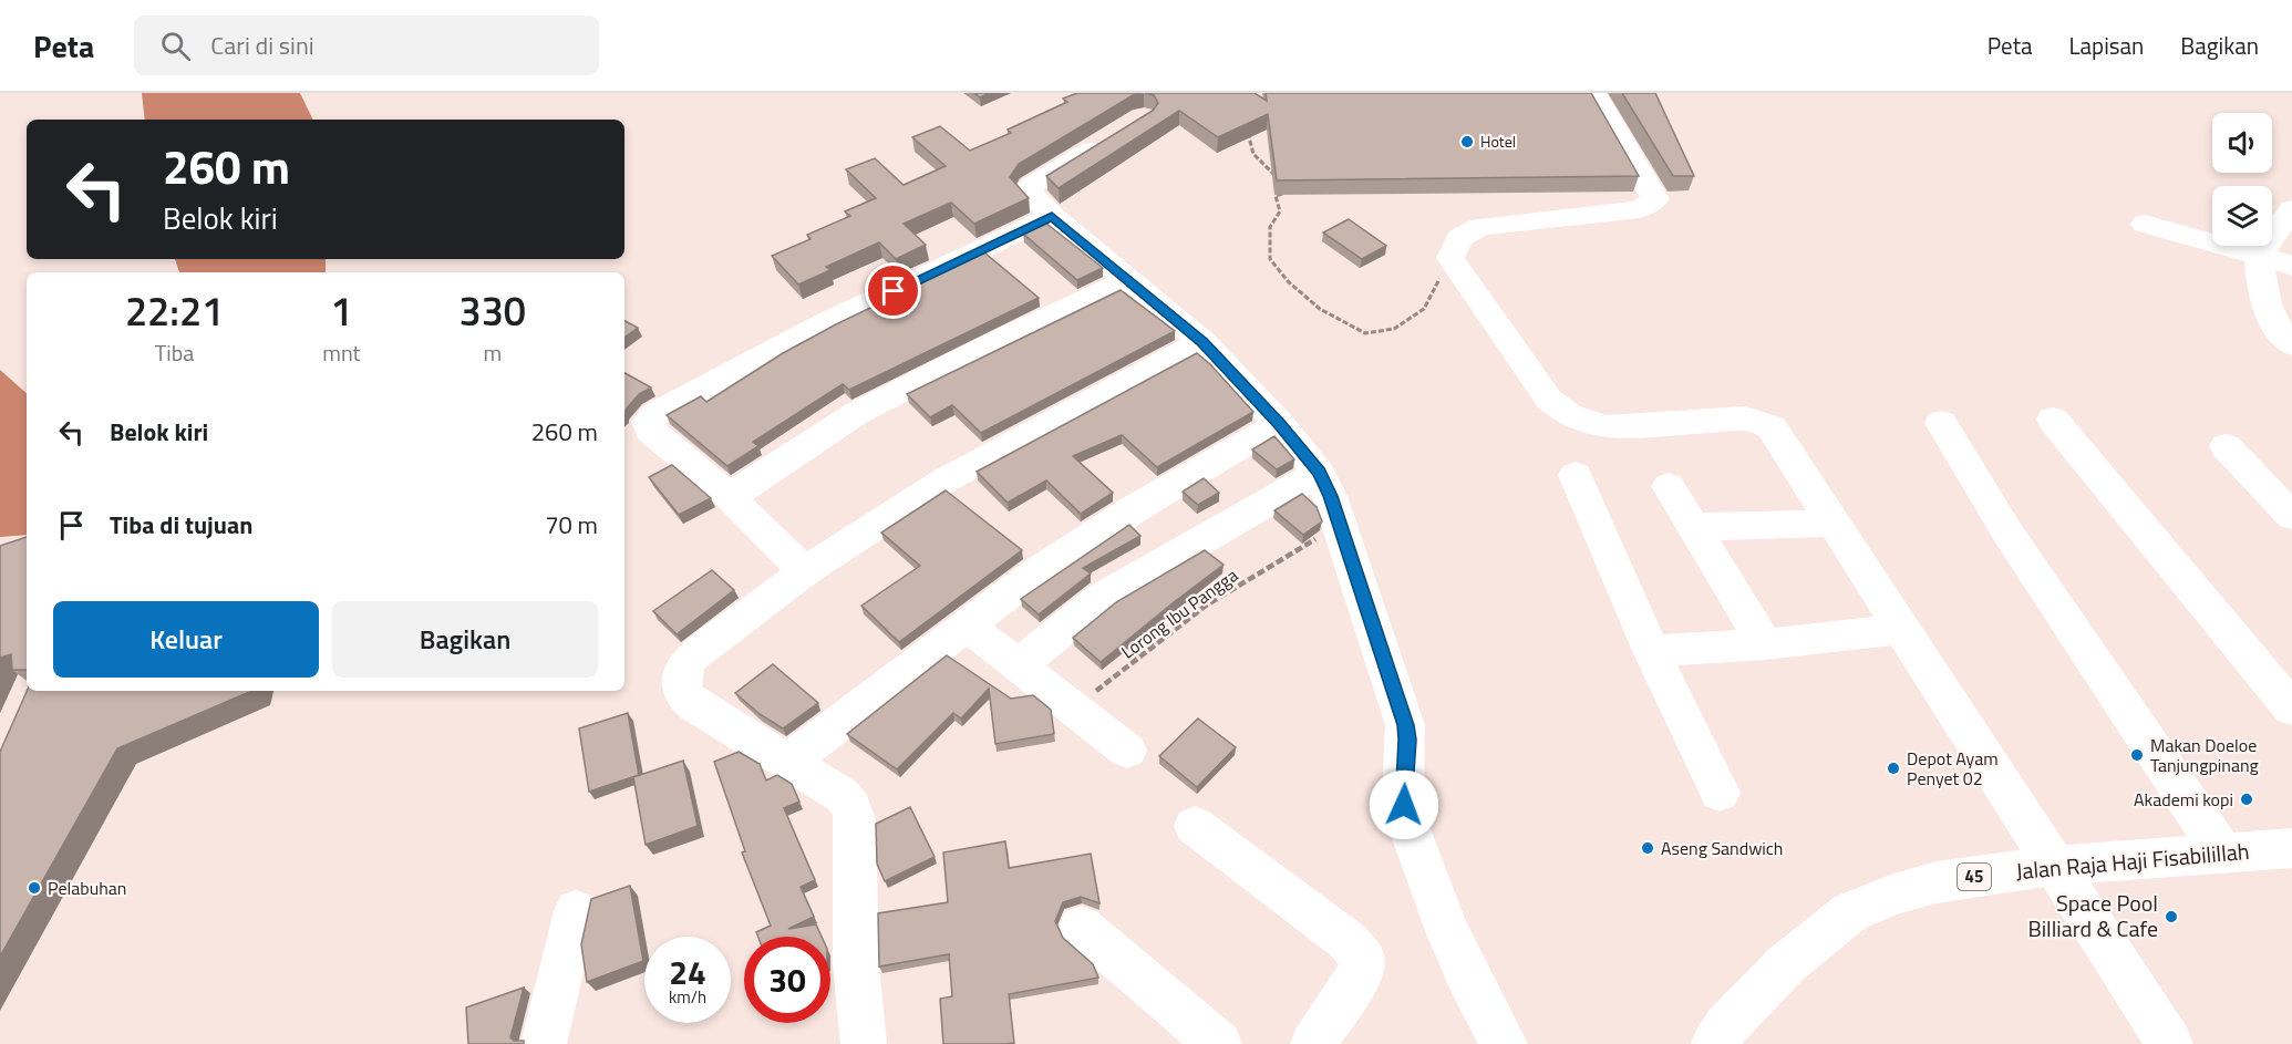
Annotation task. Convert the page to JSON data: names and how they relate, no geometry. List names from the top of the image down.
{
  "streets": {
    "main road": ["Jalan Raja Haji Fisabilillah", "45"],
    "path": ["Lorong Ibu Pangga"]
  },
  "places": [
    "Hotel",
    "Makan Doeloe Tanjungpinang",
    "Depot Ayam Penyet 02",
    "Akademi kopi",
    "Aseng Sandwich",
    "Pelabuhan",
    "Space Pool Billiard & Cafe"
  ],
  "page": {
    "header": "Peta",
    "search": "Cari di sini",
    "nav": ["Peta", "Lapisan", "Bagikan"],
    "turn": ["260 m", "Belok kiri"],
    "eta": [
      "22:21",
      "Tiba",
      "1",
      "mnt",
      "330",
      "m"
    ],
    "list": [
      {
        "name": "Belok kiri",
        "value": "260 m"
      },
      {
        "name": "Tiba di tujuan",
        "value": "70 m"
      }
    ],
    "buttons": ["Keluar", "Bagikan"],
    "speed": "24 km/h",
    "limit": "30"
  }
}
